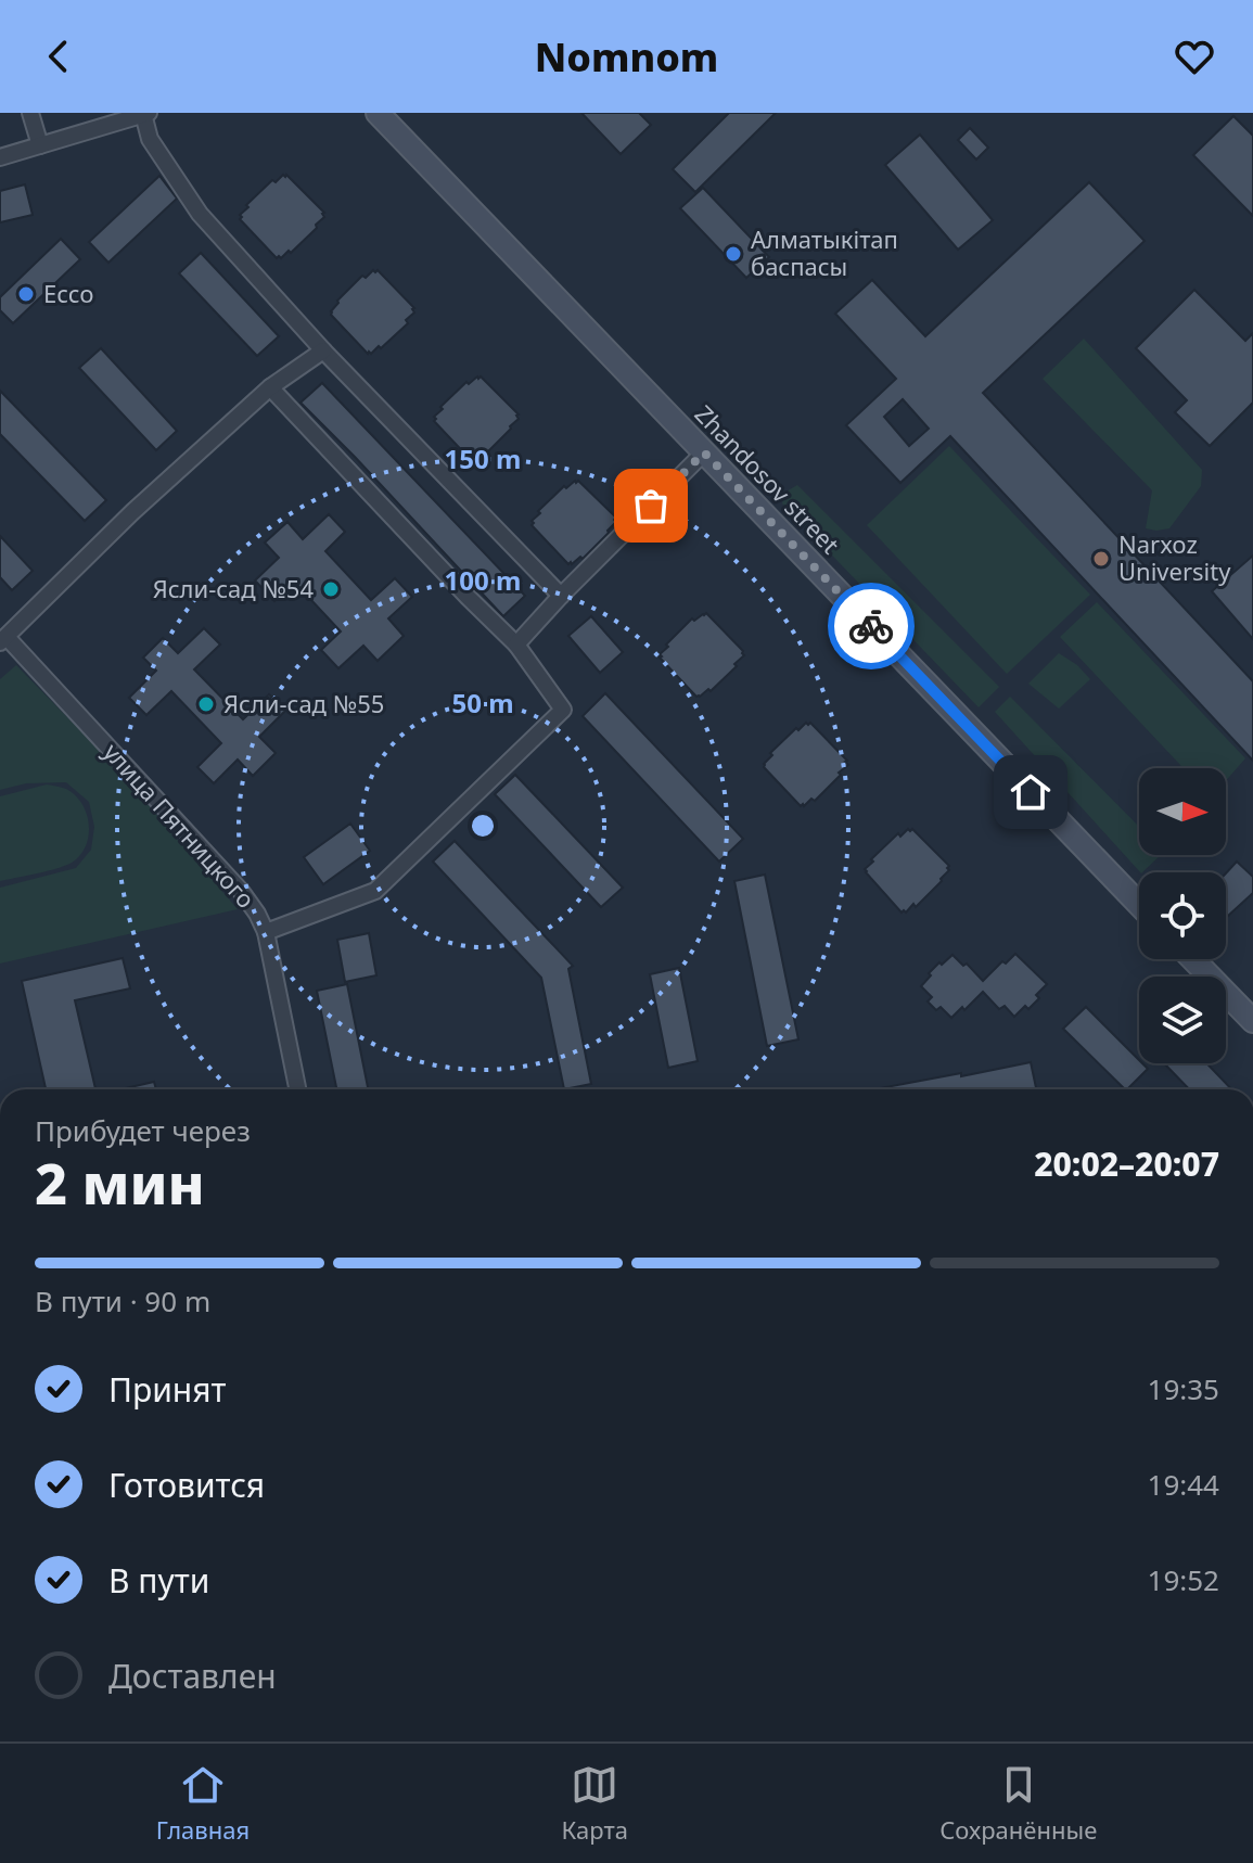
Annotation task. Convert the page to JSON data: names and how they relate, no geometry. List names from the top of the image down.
{
  "streets": {
    "main road": ["Zhandosov street"],
    "street": ["улица Пятницкого"]
  },
  "places": [
    "Алматыкітап баспасы",
    "Ecco",
    "Narxoz University",
    "Ясли-сад №54",
    "Ясли-сад №55"
  ],
  "north": "right",
  "page": {
    "header": "Nomnom",
    "heading": ["2 мин", "Прибудет через", "20:02–20:07"],
    "bar": "В пути · 90 m",
    "list": [
      ["Принят", "19:35"],
      ["Готовится", "19:44"],
      ["В пути", "19:52"],
      "Доставлен"
    ],
    "tabs": ["Главная", "Карта", "Сохранённые"]
  },
  "rings": ["150 m", "100 m", "50 m"]
}
